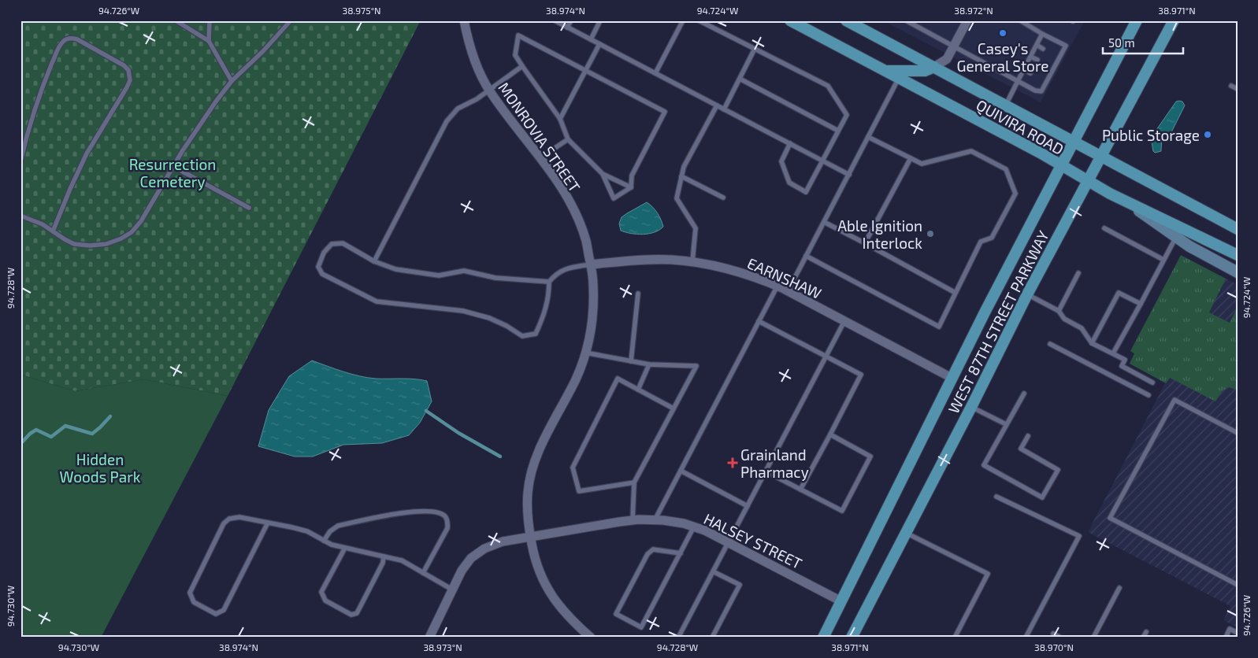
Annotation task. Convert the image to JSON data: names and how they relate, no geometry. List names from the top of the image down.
{
  "streets": {
    "main road": ["QUIVIRA ROAD", "WEST 87TH STREET PARKWAY"],
    "street": ["MONROVIA STREET", "EARNSHAW", "HALSEY STREET"]
  },
  "crossings": [
    ["QUIVIRA ROAD", "WEST 87TH STREET PARKWAY"],
    ["MONROVIA STREET", "EARNSHAW"],
    ["MONROVIA STREET", "HALSEY STREET"],
    ["EARNSHAW", "WEST 87TH STREET PARKWAY"],
    ["WEST 87TH STREET PARKWAY", "HALSEY STREET"]
  ],
  "parks": ["Resurrection Cemetery", "Hidden Woods Park"],
  "places": {
    "other": ["Casey's General Store", "Public Storage", "Able Ignition Interlock"],
    "health": ["Grainland Pharmacy"]
  },
  "scale_bar": "50 m",
  "coordinates": [
    "94.726°W",
    "38.975°N",
    "38.974°N",
    "94.724°W",
    "38.972°N",
    "38.971°N",
    "94.728°W",
    "94.730°W",
    "38.973°N",
    "38.970°N"
  ]
}
